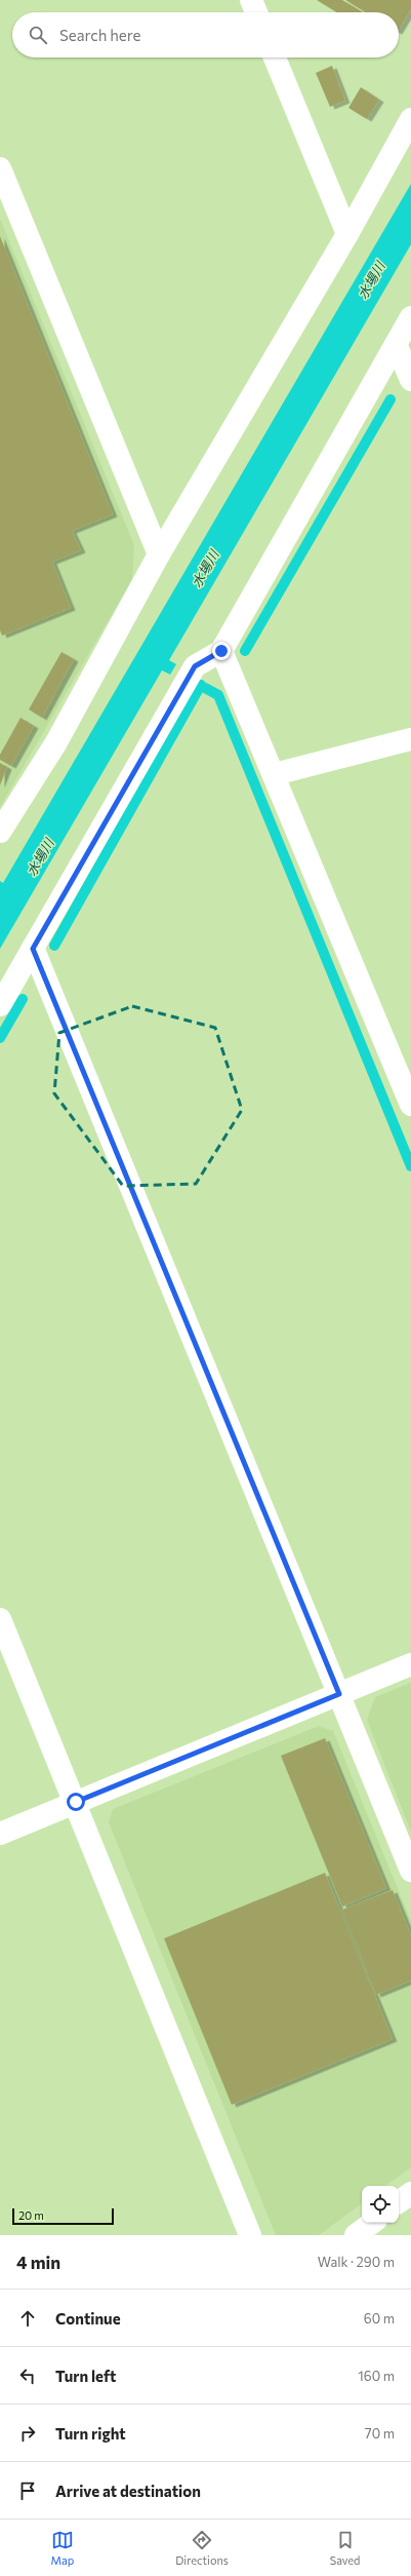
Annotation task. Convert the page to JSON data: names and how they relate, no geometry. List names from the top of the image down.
{
  "water": ["水場川"],
  "scale_bar": "20 m",
  "page": {
    "search": "Search here",
    "scale": "20 m",
    "heading": ["4 min", "Walk · 290 m"],
    "list": [
      ["Continue", "60 m"],
      ["Turn left", "160 m"],
      ["Turn right", "70 m"],
      "Arrive at destination"
    ],
    "nav": ["Map", "Directions", "Saved"]
  }
}
